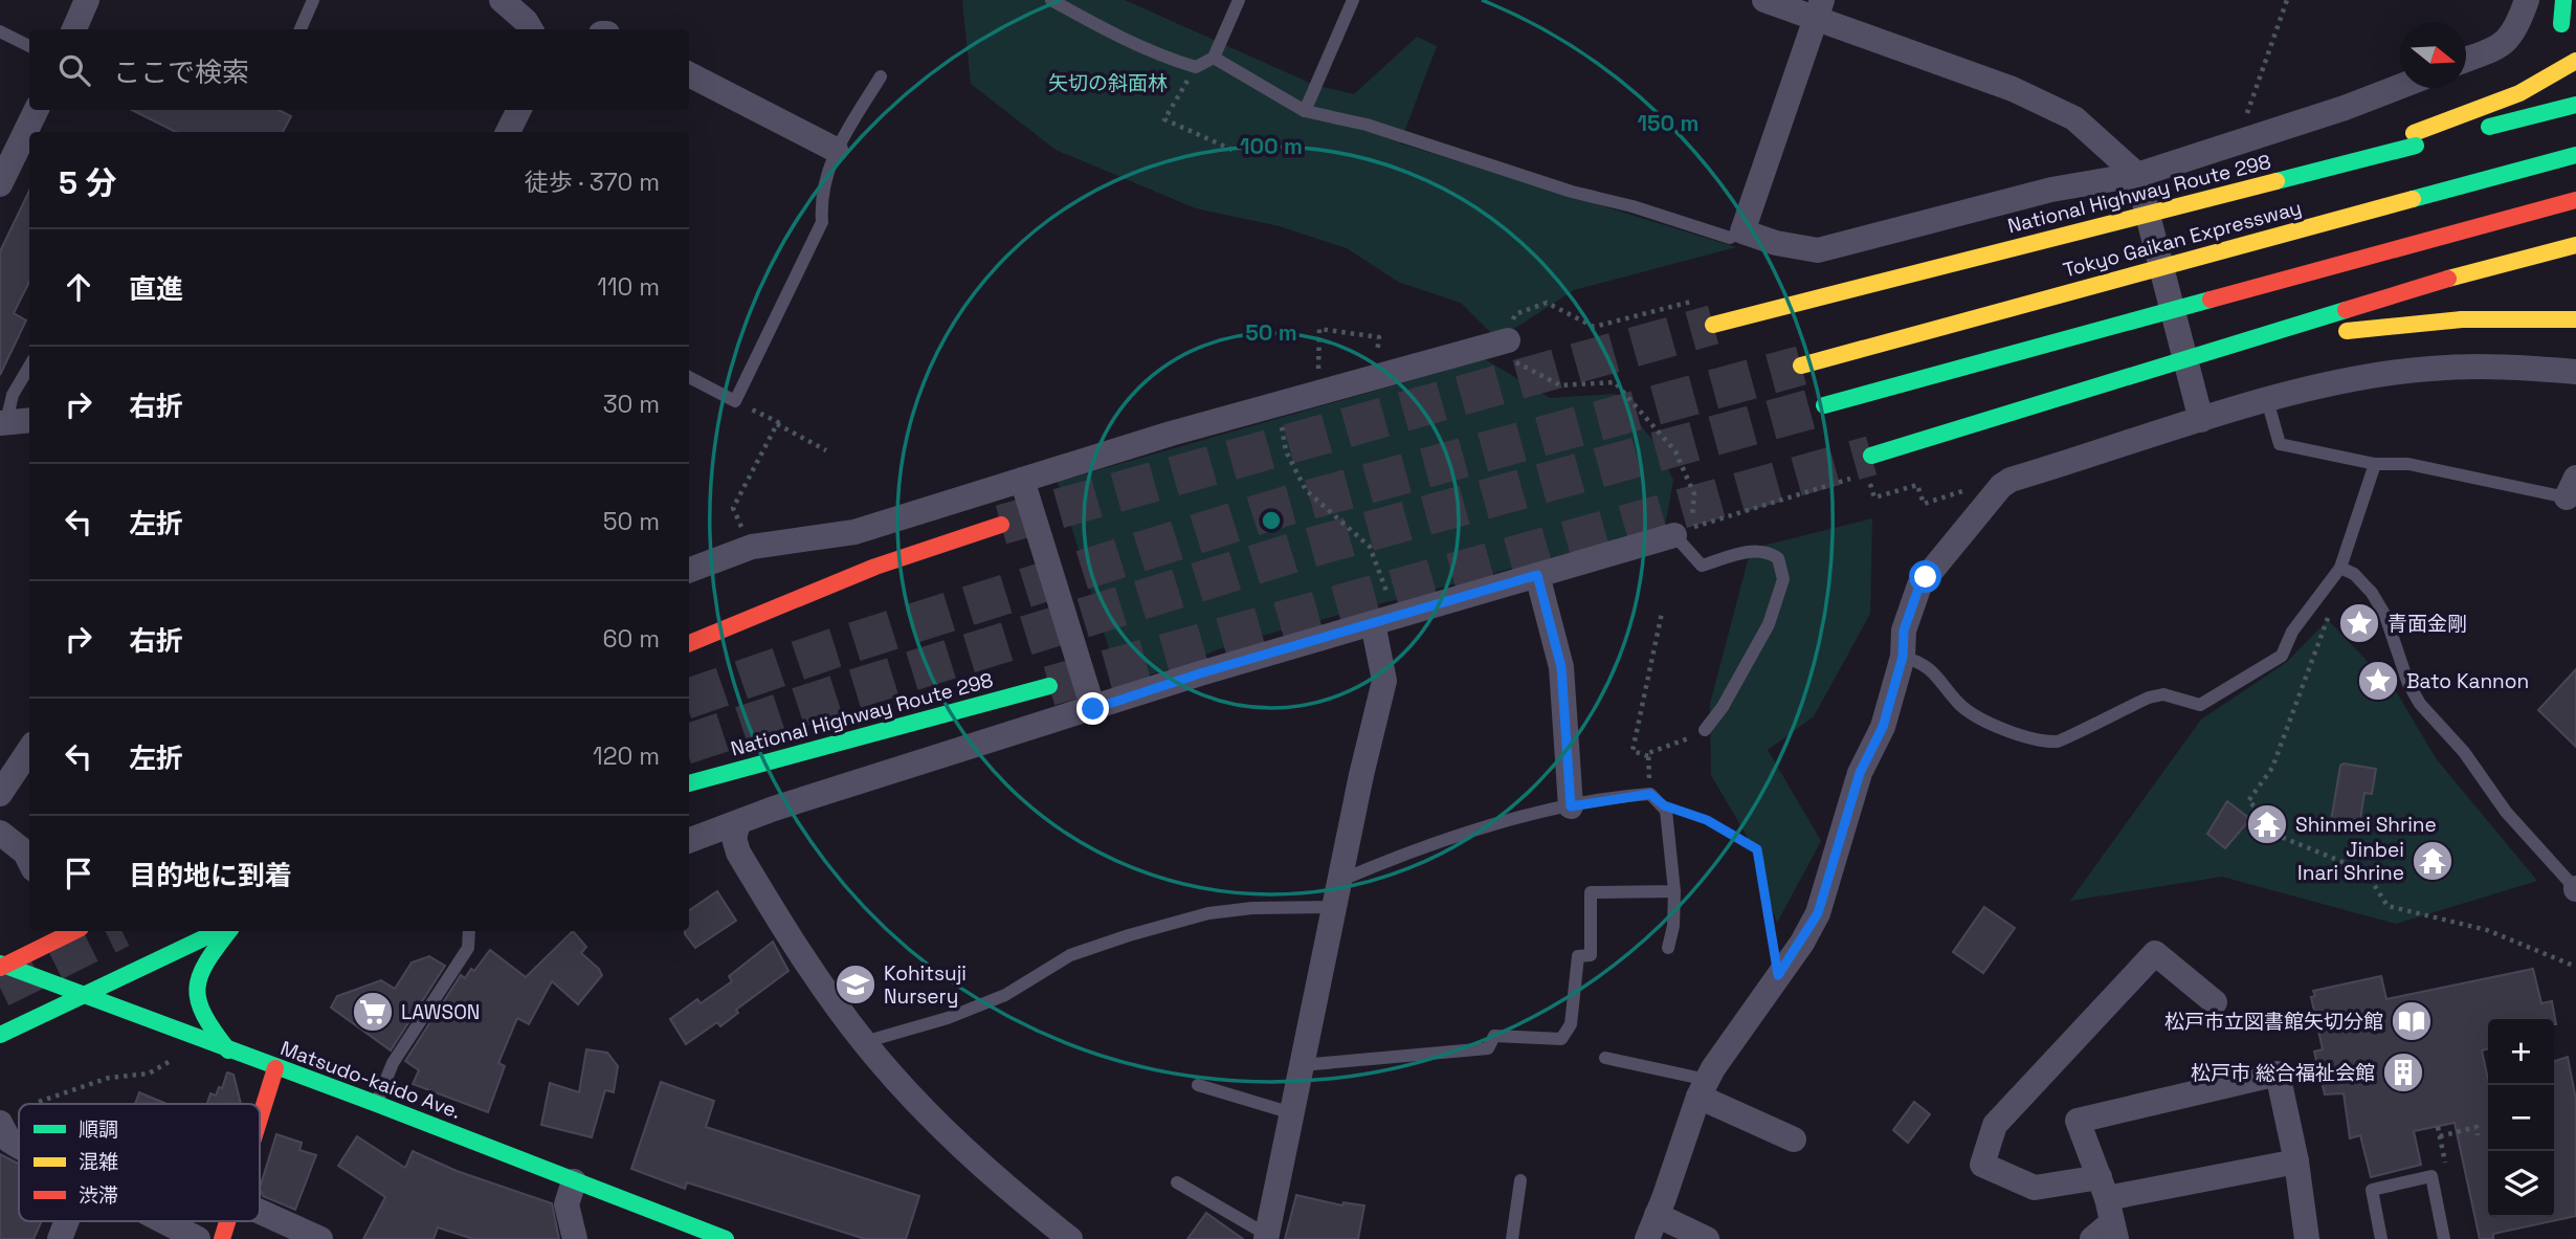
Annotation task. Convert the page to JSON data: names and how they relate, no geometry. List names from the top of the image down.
{
  "streets": {
    "main road": ["National Highway Route 298", "Tokyo Gaikan Expressway", "Matsudo-kaido Ave."]
  },
  "parks": ["矢切の斜面林"],
  "places": {
    "place": ["青面金剛", "Bato Kannon"],
    "temple": ["Shinmei Shrine", "Jinbei Inari Shrine"],
    "school or university": ["Kohitsuji Nursery"],
    "supermarket": ["LAWSON"],
    "library": ["松戸市立図書館矢切分館"],
    "building": ["松戸市 総合福祉会館"]
  },
  "legend": ["順調", "混雑", "渋滞"],
  "north": "right",
  "page": {
    "search": "ここで検索",
    "heading": ["5 分", "徒歩 · 370 m"],
    "list": [
      ["直進", "110 m"],
      ["右折", "30 m"],
      ["左折", "50 m"],
      ["右折", "60 m"],
      ["左折", "120 m"],
      "目的地に到着"
    ],
    "map_buttons": ["+", "−"]
  },
  "rings": ["150 m", "100 m", "50 m"]
}
